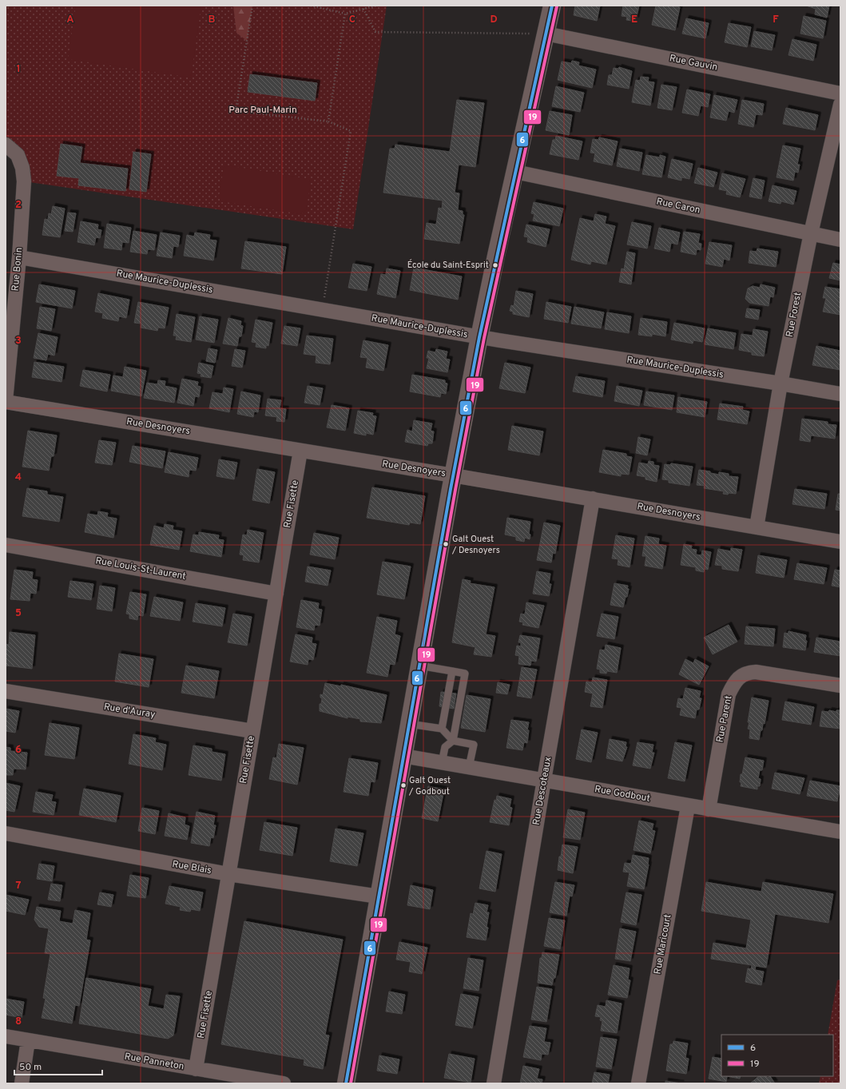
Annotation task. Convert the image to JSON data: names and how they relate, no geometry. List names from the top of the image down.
{
  "streets": {
    "street": [
      "Rue Gauvin",
      "Rue Caron",
      "Rue Bonin",
      "Rue Maurice-Duplessis",
      "Rue Forest",
      "Rue Desnoyers",
      "Rue Fisette",
      "Rue Louis-St-Laurent",
      "Rue d'Auray",
      "Rue Parent",
      "Rue Descoteaux",
      "Rue Godbout",
      "Rue Blais",
      "Rue Maricourt",
      "Rue Panneton"
    ]
  },
  "crossings": [
    ["Rue Caron", "Rue Forest"],
    ["Rue Bonin", "Rue Maurice-Duplessis"],
    ["Rue Bonin", "Rue Desnoyers"],
    ["Rue Maurice-Duplessis", "Rue Forest"],
    ["Rue Forest", "Rue Desnoyers"],
    ["Rue Desnoyers", "Rue Fisette"],
    ["Rue Desnoyers", "Rue Descoteaux"],
    ["Rue Fisette", "Rue Louis-St-Laurent"],
    ["Rue Fisette", "Rue d'Auray"],
    ["Rue Fisette", "Rue Blais"],
    ["Rue Fisette", "Rue Panneton"],
    ["Rue Parent", "Rue Godbout"],
    ["Rue Descoteaux", "Rue Godbout"],
    ["Rue Godbout", "Rue Maricourt"]
  ],
  "parks": ["Parc Paul-Marin"],
  "places": ["École du Saint-Esprit", "Galt Ouest / Desnoyers", "Galt Ouest / Godbout"],
  "lines": ["transit line 6", "transit line 19"],
  "legend": ["6", "19"],
  "scale_bar": "50 m",
  "grid": {
    "columns": [
      "A",
      "B",
      "C",
      "D",
      "E",
      "F"
    ],
    "rows": [
      "1",
      "2",
      "3",
      "4",
      "5",
      "6",
      "7",
      "8"
    ]
  }
}
